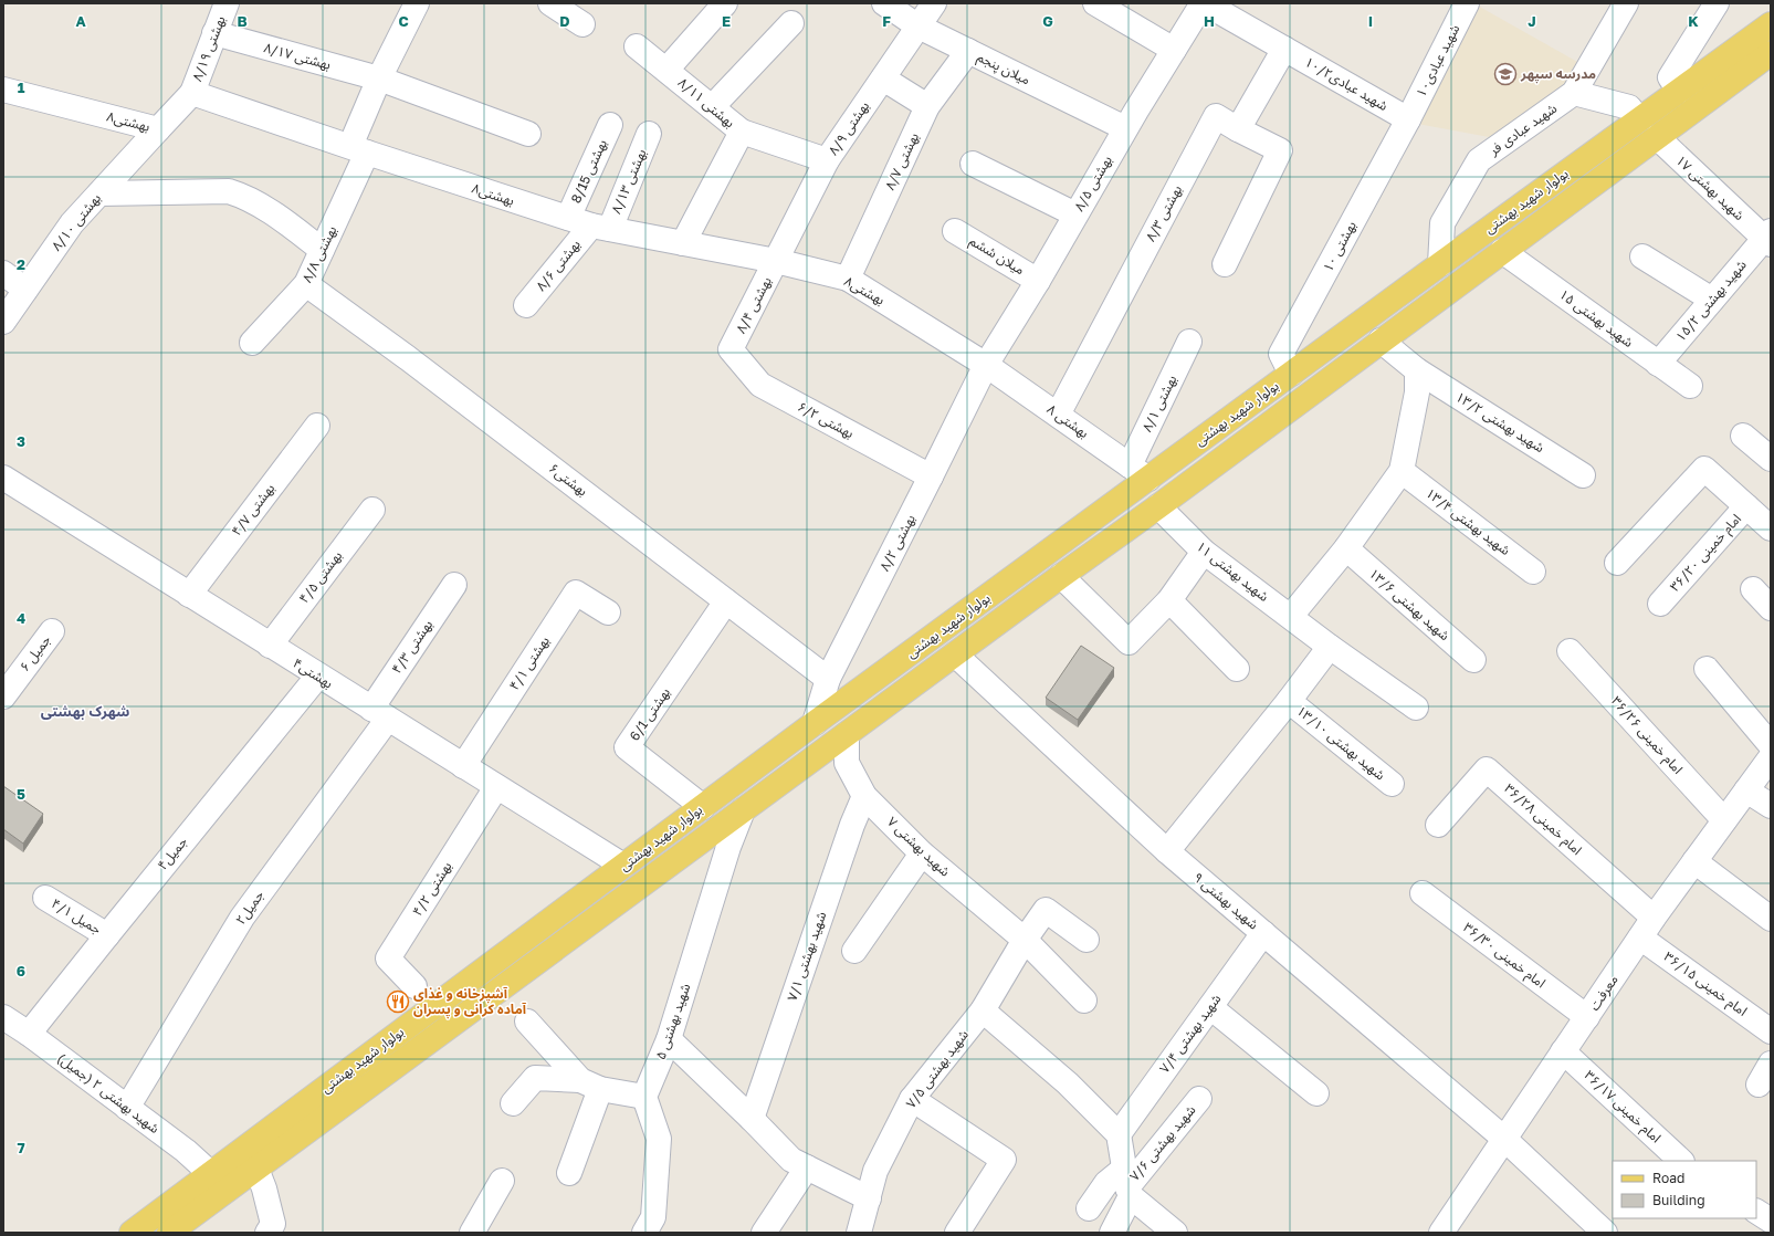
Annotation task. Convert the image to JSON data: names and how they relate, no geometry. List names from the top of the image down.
{
  "streets": {
    "main road": ["بولوار شهید بهشتی"],
    "street": [
      "بهشتی ۸/۱۹",
      "بهشتی ۸/۱۷",
      "شهید عبادی۱۰",
      "میلان پنجم",
      "شهید عبادی۱۰/۲",
      "بهشتی ۸/۱۱",
      "بهشتی۸",
      "بهشتی ۸/۹",
      "شهید عبادی فر",
      "بهشتی ۸/۷",
      "بهشتی 8/15",
      "بهشتی ۸/۱۳",
      "بهشتی ۸/۵",
      "شهید بهشتی ۱۷",
      "بهشتی ۸/۳",
      "بهشتی ۸/۱۰",
      "بهشتی ۱۰",
      "بهشتی ۸/۸",
      "میلان ششم",
      "بهشتی ۸/۶",
      "شهید بهشتی ۱۵/۲",
      "بهشتی ۸/۴",
      "شهید بهشتی ۱۵",
      "بهشتی ۸/۱",
      "بهشتی ۶/۲",
      "۸ بهشتی",
      "شهید بهشتی ۱۳/۲",
      "بهشتی۶",
      "بهشتی ۴/۷",
      "شهید بهشتی ۱۳/۴",
      "بهشتی ۸/۲",
      "امام خمینی ۳۶/۲۰",
      "شهید بهشتی ۱۱",
      "بهشتی ۴/۵",
      "شهید بهشتی ۱۳/۶",
      "بهشتی ۴/۳",
      "جمیل ۶",
      "بهشتی ۴/۱",
      "بهشتی۴",
      "بهشتی 6/1",
      "امام خمینی ۳۶/۲۶",
      "شهید بهشتی ۱۳/۱۰",
      "امام خمینی ۳۶/۲۸",
      "شهید بهشتی ۷",
      "جمیل۴",
      "بهشتی ۴/۲",
      "شهید بهشتی ۹",
      "جمیل۲",
      "جمیل ۴/۱",
      "امام خمینی ۳۶/۳۰",
      "شهید بهشتی ۷/۱",
      "امام خمینی ۳۶/۱۵",
      "معرفت",
      "شهید بهشتی ۵",
      "شهید بهشتی ۷/۴",
      "شهید بهشتی ۷/۵",
      "شهید بهشتی ۲ (جمیل)",
      "امام خمینی ۳۶/۱۷",
      "شهید بهشتی ۷/۶"
    ]
  },
  "crossings": [
    ["بهشتی ۸/۱۹", "بهشتی ۸/۱۷"],
    ["بهشتی ۸/۱۹", "بهشتی۸"],
    ["شهید عبادی۱۰", "شهید عبادی۱۰/۲"],
    ["شهید عبادی۱۰", "بهشتی ۱۰"],
    ["میلان پنجم", "بهشتی ۸/۹"],
    ["میلان پنجم", "بهشتی ۸/۷"],
    ["میلان پنجم", "بهشتی ۸/۵"],
    ["شهید عبادی۱۰/۲", "بهشتی ۸/۵"],
    ["شهید عبادی۱۰/۲", "بهشتی ۱۰"],
    ["بهشتی ۸/۱۱", "بهشتی۸"],
    ["بهشتی۸", "بهشتی ۸/۹"],
    ["بهشتی۸", "بهشتی ۸/۷"],
    ["بهشتی۸", "بهشتی 8/15"],
    ["بهشتی۸", "بهشتی ۸/۱۳"],
    ["بهشتی۸", "بهشتی ۸/۵"],
    ["بهشتی۸", "بهشتی ۸/۱۰"],
    ["بهشتی۸", "بهشتی ۸/۸"],
    ["بهشتی۸", "بهشتی ۸/۶"],
    ["بهشتی۸", "بهشتی ۸/۴"],
    ["بهشتی۸", "۸ بهشتی"],
    ["بهشتی۸", "بهشتی ۸/۲"],
    ["بهشتی ۸/۹", "بهشتی ۸/۴"],
    ["شهید عبادی فر", "بولوار شهید بهشتی"],
    ["بهشتی ۸/۱۳", "بهشتی ۸/۶"],
    ["بهشتی ۸/۵", "میلان ششم"],
    ["بهشتی ۸/۵", "۸ بهشتی"],
    ["بهشتی ۸/۵", "بهشتی ۸/۲"],
    ["شهید بهشتی ۱۷", "بولوار شهید بهشتی"],
    ["شهید بهشتی ۱۷", "شهید بهشتی ۱۵/۲"],
    ["بولوار شهید بهشتی", "بهشتی ۱۰"],
    ["بولوار شهید بهشتی", "شهید بهشتی ۱۵"],
    ["بولوار شهید بهشتی", "بهشتی ۸/۱"],
    ["بولوار شهید بهشتی", "۸ بهشتی"],
    ["بولوار شهید بهشتی", "شهید بهشتی ۱۳/۲"],
    ["بولوار شهید بهشتی", "بهشتی ۸/۲"],
    ["بولوار شهید بهشتی", "شهید بهشتی ۱۱"],
    ["بولوار شهید بهشتی", "بهشتی۴"],
    ["بولوار شهید بهشتی", "بهشتی 6/1"],
    ["بولوار شهید بهشتی", "شهید بهشتی ۷"],
    ["بولوار شهید بهشتی", "شهید بهشتی ۹"],
    ["بولوار شهید بهشتی", "شهید بهشتی ۵"],
    ["بولوار شهید بهشتی", "شهید بهشتی ۲ (جمیل)"],
    ["بهشتی ۸/۳", "۸ بهشتی"],
    ["بهشتی ۸/۸", "بهشتی۶"],
    ["شهید بهشتی ۱۵/۲", "شهید بهشتی ۱۵"],
    ["بهشتی ۸/۴", "بهشتی ۶/۲"],
    ["بهشتی ۸/۱", "۸ بهشتی"],
    ["بهشتی ۶/۲", "بهشتی ۸/۲"],
    ["۸ بهشتی", "بهشتی ۸/۲"],
    ["بهشتی۶", "بهشتی ۸/۲"],
    ["بهشتی۶", "بهشتی 6/1"],
    ["بهشتی ۴/۷", "بهشتی۴"],
    ["بهشتی ۴/۵", "بهشتی۴"],
    ["بهشتی ۴/۳", "بهشتی۴"],
    ["بهشتی ۴/۳", "جمیل۲"],
    ["بهشتی ۴/۱", "بهشتی۴"],
    ["بهشتی۴", "جمیل۴"],
    ["بهشتی۴", "بهشتی ۴/۲"],
    ["بهشتی۴", "جمیل۲"],
    ["امام خمینی ۳۶/۲۶", "معرفت"],
    ["امام خمینی ۳۶/۲۸", "معرفت"],
    ["شهید بهشتی ۷", "شهید بهشتی ۷/۱"],
    ["شهید بهشتی ۷", "شهید بهشتی ۷/۵"],
    ["جمیل۴", "جمیل ۴/۱"],
    ["جمیل۴", "شهید بهشتی ۲ (جمیل)"],
    ["شهید بهشتی ۹", "معرفت"],
    ["شهید بهشتی ۹", "شهید بهشتی ۷/۴"],
    ["جمیل۲", "شهید بهشتی ۲ (جمیل)"],
    ["امام خمینی ۳۶/۳۰", "معرفت"],
    ["امام خمینی ۳۶/۱۵", "معرفت"],
    ["معرفت", "امام خمینی ۳۶/۱۷"]
  ],
  "districts": ["شهرک بهشتی"],
  "places": {
    "school or university": ["مدرسه سپهر"],
    "restaurant": ["آشپزخانه و غذای آماده کرانی و پسران"]
  },
  "legend": ["Road", "Building"],
  "grid": {
    "columns": [
      "A",
      "B",
      "C",
      "D",
      "E",
      "F",
      "G",
      "H",
      "I",
      "J",
      "K"
    ],
    "rows": [
      "1",
      "2",
      "3",
      "4",
      "5",
      "6",
      "7"
    ]
  }
}
